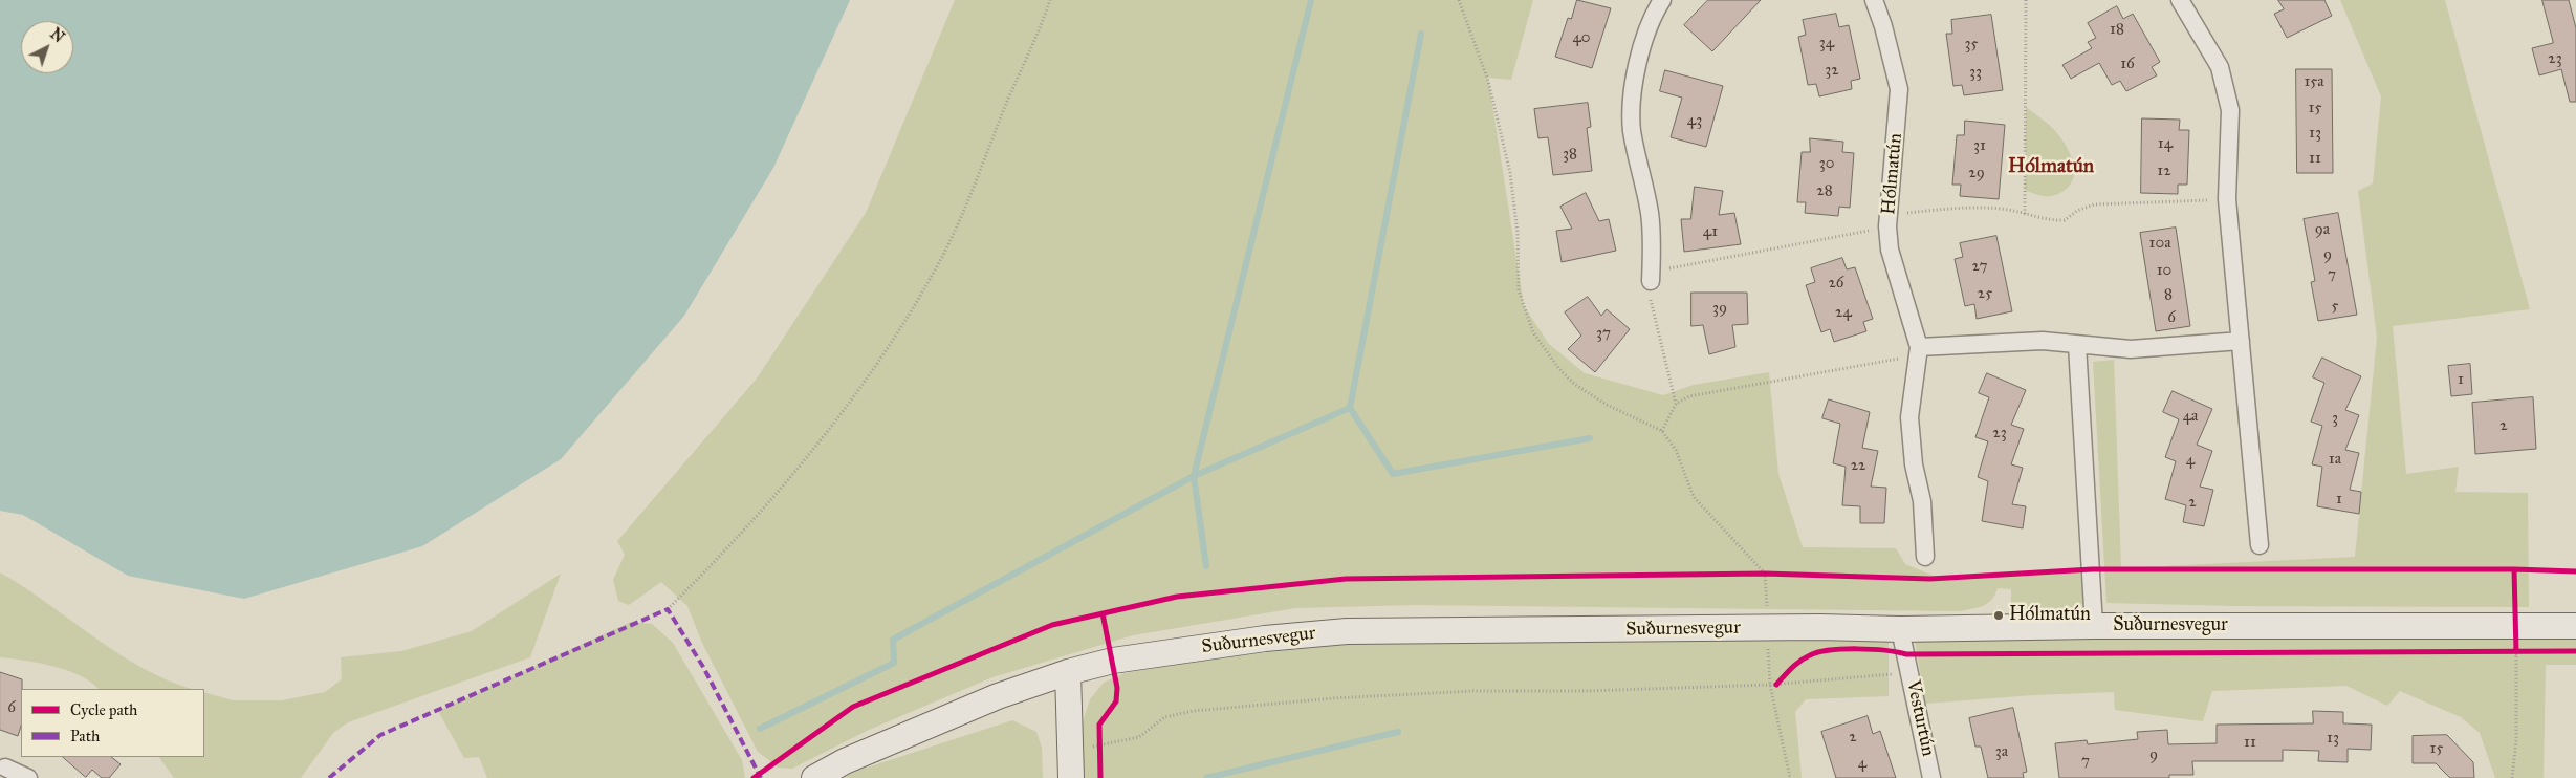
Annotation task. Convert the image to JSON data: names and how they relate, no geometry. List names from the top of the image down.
{
  "streets": {
    "street": ["Hólmatún", "Suðurnesvegur", "Vesturtún"]
  },
  "crossings": [
    ["Suðurnesvegur", "Vesturtún"]
  ],
  "districts": ["Hólmatún"],
  "places": ["Hólmatún"],
  "house_numbers": [
    "18",
    "40",
    "34",
    "35",
    "23",
    "16",
    "32",
    "33",
    "15a",
    "15",
    "43",
    "13",
    "14",
    "31",
    "38",
    "11",
    "30",
    "12",
    "29",
    "28",
    "9a",
    "41",
    "10a",
    "9",
    "27",
    "10",
    "7",
    "26",
    "25",
    "8",
    "5",
    "39",
    "24",
    "6",
    "37",
    "1",
    "4a",
    "3",
    "2",
    "23",
    "1a",
    "4",
    "22",
    "1",
    "2",
    "6",
    "2",
    "13",
    "11",
    "15",
    "3a",
    "9",
    "7",
    "4"
  ],
  "legend": ["Cycle path", "Path"],
  "north": "top right"
}
